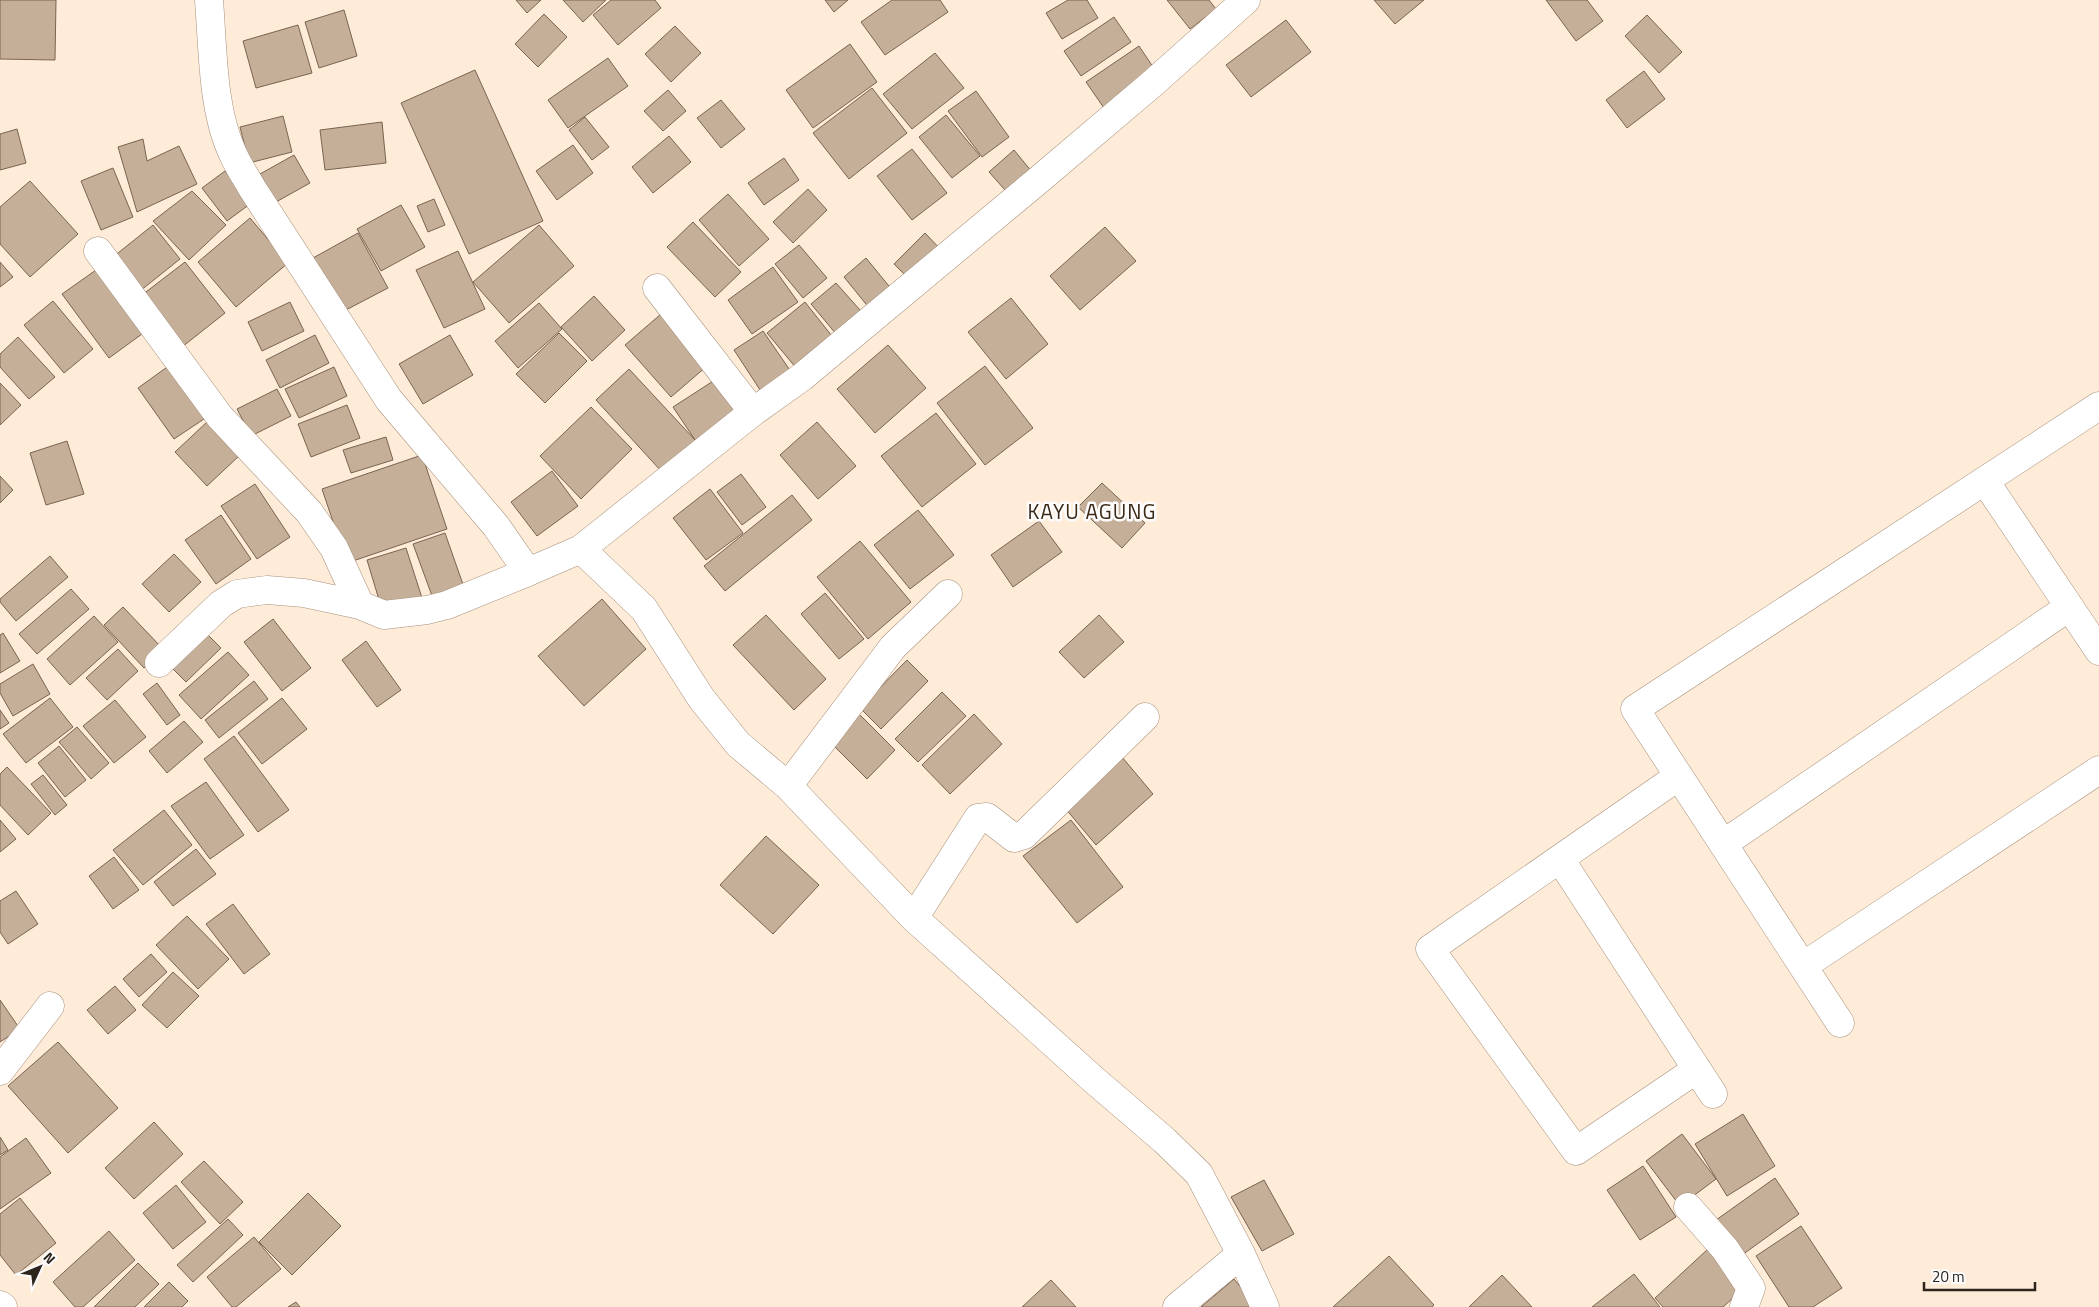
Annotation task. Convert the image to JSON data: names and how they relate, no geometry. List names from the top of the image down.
{
  "districts": ["KAYU AGUNG"],
  "scale_bar": "20 m",
  "north": "top right"
}
